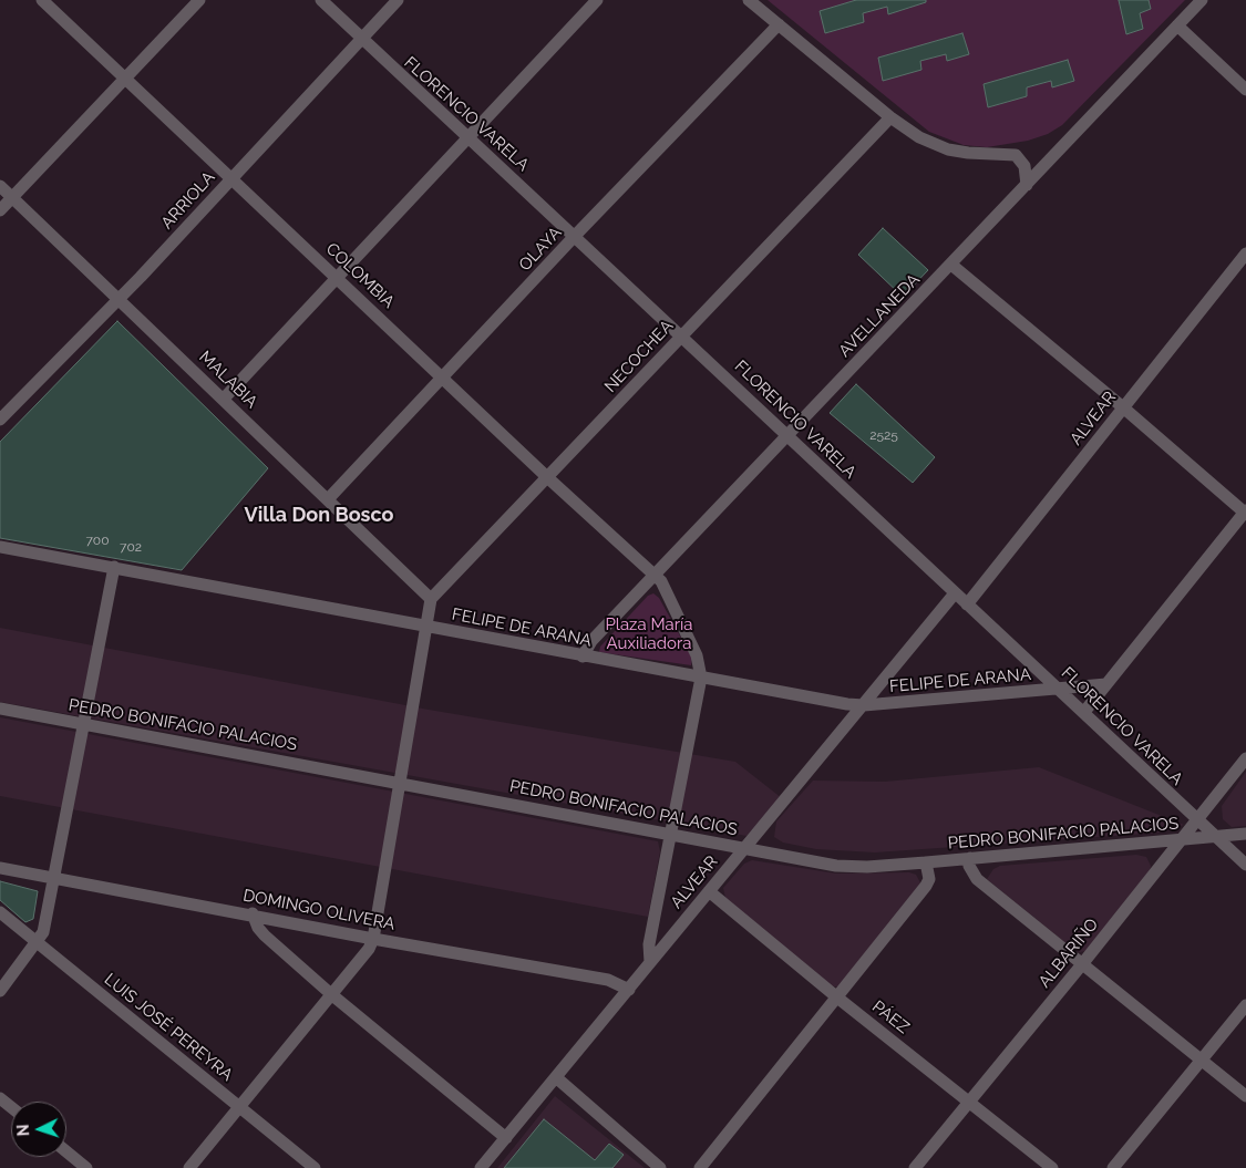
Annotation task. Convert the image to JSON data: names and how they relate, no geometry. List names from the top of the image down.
{
  "streets": {
    "street": [
      "FLORENCIO VARELA",
      "ARRIOLA",
      "OLAYA",
      "COLOMBIA",
      "AVELLANEDA",
      "NECOCHEA",
      "MALABIA",
      "ALVEAR",
      "FELIPE DE ARANA",
      "PEDRO BONIFACIO PALACIOS",
      "DOMINGO OLIVERA",
      "ALBARIÑO",
      "PÁEZ",
      "LUIS JOSÉ PEREYRA"
    ]
  },
  "crossings": [
    ["FLORENCIO VARELA", "ARRIOLA"],
    ["FLORENCIO VARELA", "OLAYA"],
    ["FLORENCIO VARELA", "AVELLANEDA"],
    ["FLORENCIO VARELA", "NECOCHEA"],
    ["FLORENCIO VARELA", "ALVEAR"],
    ["FLORENCIO VARELA", "FELIPE DE ARANA"],
    ["FLORENCIO VARELA", "PEDRO BONIFACIO PALACIOS"],
    ["FLORENCIO VARELA", "ALBARIÑO"],
    ["ARRIOLA", "COLOMBIA"],
    ["ARRIOLA", "MALABIA"],
    ["OLAYA", "COLOMBIA"],
    ["OLAYA", "MALABIA"],
    ["COLOMBIA", "AVELLANEDA"],
    ["COLOMBIA", "NECOCHEA"],
    ["COLOMBIA", "FELIPE DE ARANA"],
    ["AVELLANEDA", "FELIPE DE ARANA"],
    ["NECOCHEA", "MALABIA"],
    ["ALVEAR", "FELIPE DE ARANA"],
    ["ALVEAR", "PEDRO BONIFACIO PALACIOS"],
    ["ALVEAR", "DOMINGO OLIVERA"],
    ["ALVEAR", "PÁEZ"],
    ["PEDRO BONIFACIO PALACIOS", "ALBARIÑO"],
    ["ALBARIÑO", "PÁEZ"]
  ],
  "districts": ["Villa Don Bosco"],
  "parks": ["Plaza María Auxiliadora"],
  "house_numbers": ["2525", "700", "702"],
  "north": "left"
}
